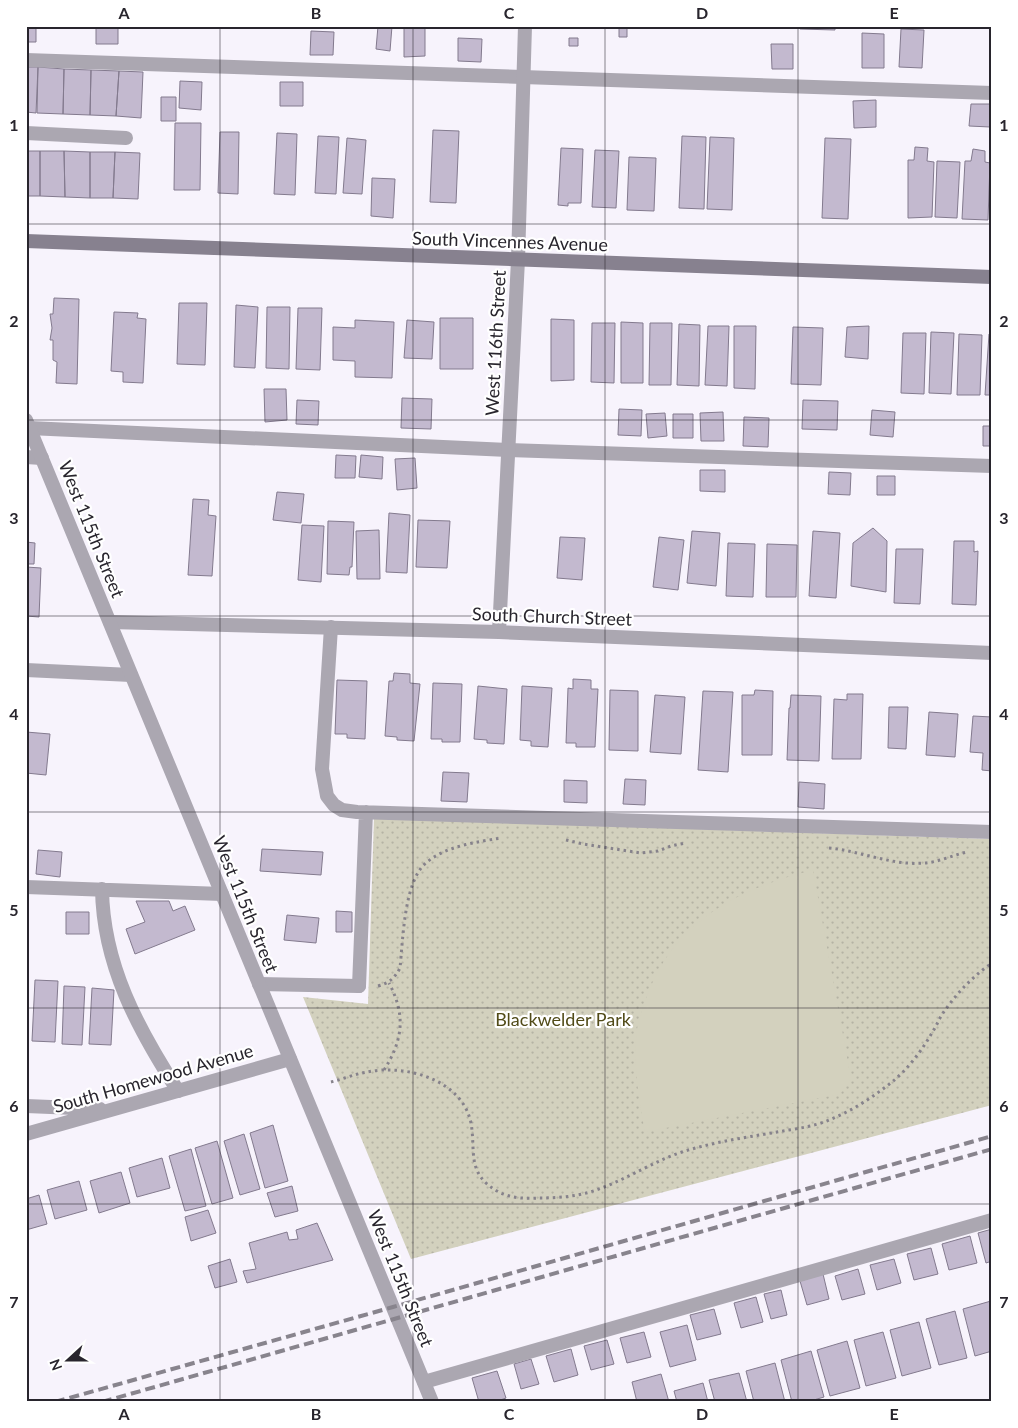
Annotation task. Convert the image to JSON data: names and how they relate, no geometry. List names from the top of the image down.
{
  "streets": {
    "main road": ["South Vincennes Avenue"],
    "street": [
      "West 116th Street",
      "West 115th Street",
      "South Church Street",
      "South Homewood Avenue"
    ]
  },
  "crossings": [
    ["South Vincennes Avenue", "West 116th Street"],
    ["West 116th Street", "South Church Street"],
    ["West 115th Street", "South Church Street"],
    ["West 115th Street", "South Homewood Avenue"]
  ],
  "parks": ["Blackwelder Park"],
  "north": "left",
  "grid": {
    "columns": [
      "A",
      "B",
      "C",
      "D",
      "E"
    ],
    "rows": [
      "1",
      "2",
      "3",
      "4",
      "5",
      "6",
      "7"
    ]
  }
}
